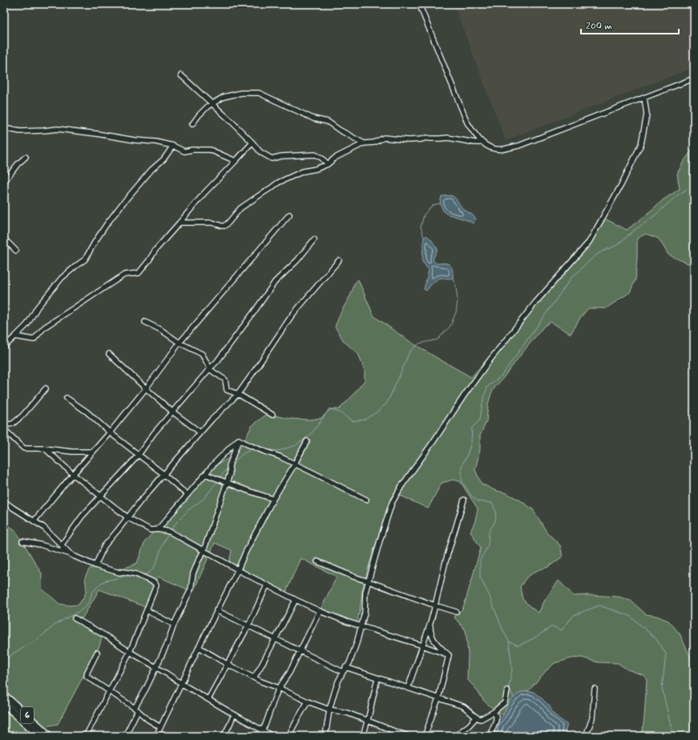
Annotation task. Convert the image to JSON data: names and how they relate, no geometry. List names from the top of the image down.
{
  "streets": {
    "highway": ["6"]
  },
  "scale_bar": "200 m"
}
